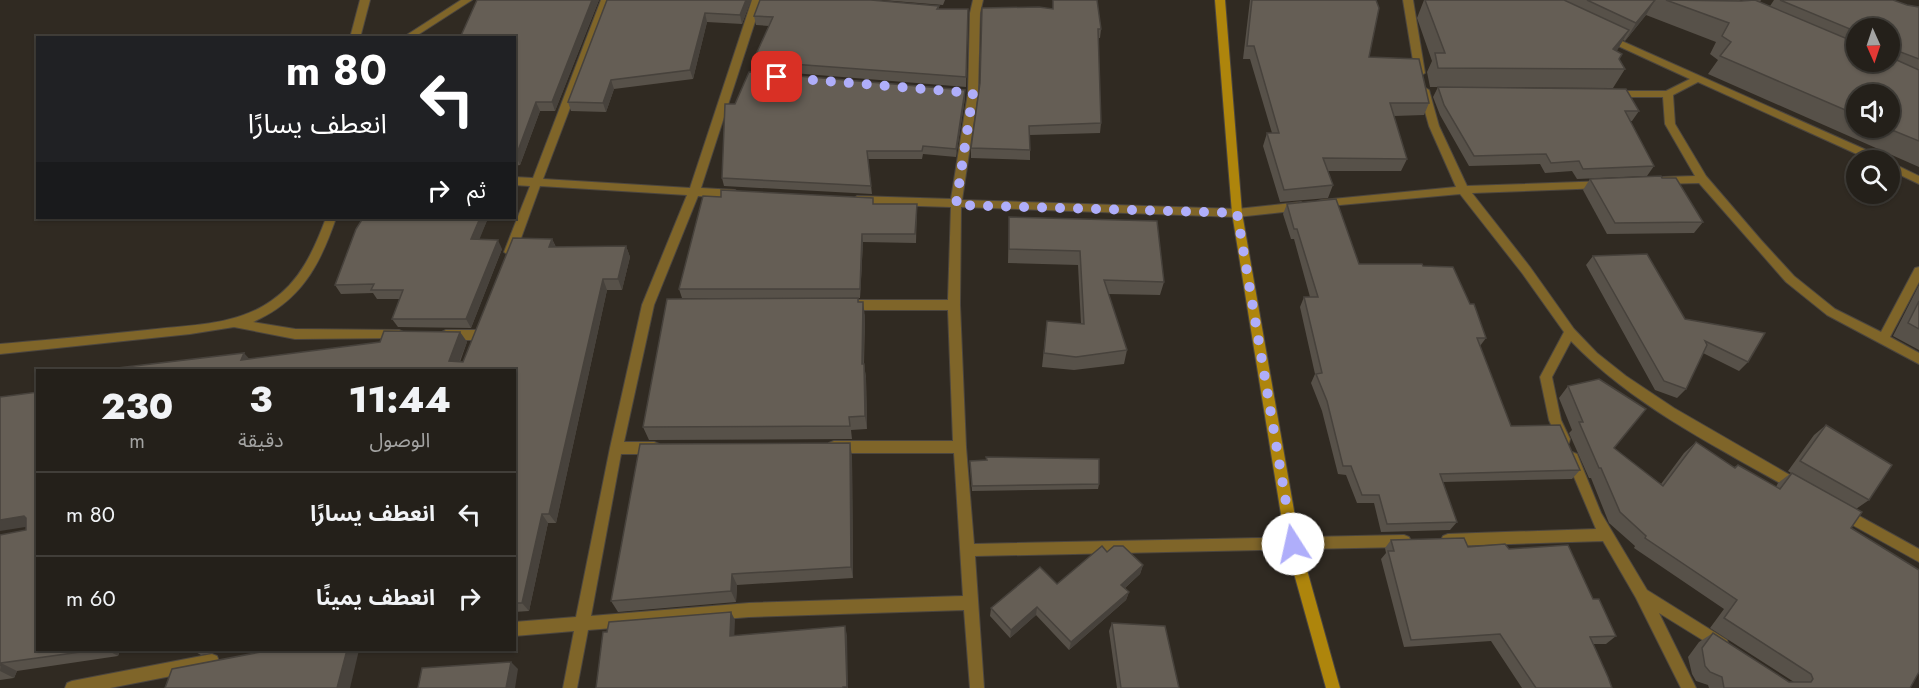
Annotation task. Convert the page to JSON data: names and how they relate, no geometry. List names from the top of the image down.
{
  "north": "bottom",
  "page": {
    "turn": ["80 m", "انعطف يسارًا"],
    "then": "ثم",
    "eta": [
      "11:44",
      "الوصول",
      "3",
      "دقيقة",
      "230",
      "m"
    ],
    "list": [
      {
        "name": "انعطف يسارًا",
        "value": "80 m"
      },
      {
        "name": "انعطف يمينًا",
        "value": "60 m"
      }
    ]
  }
}
